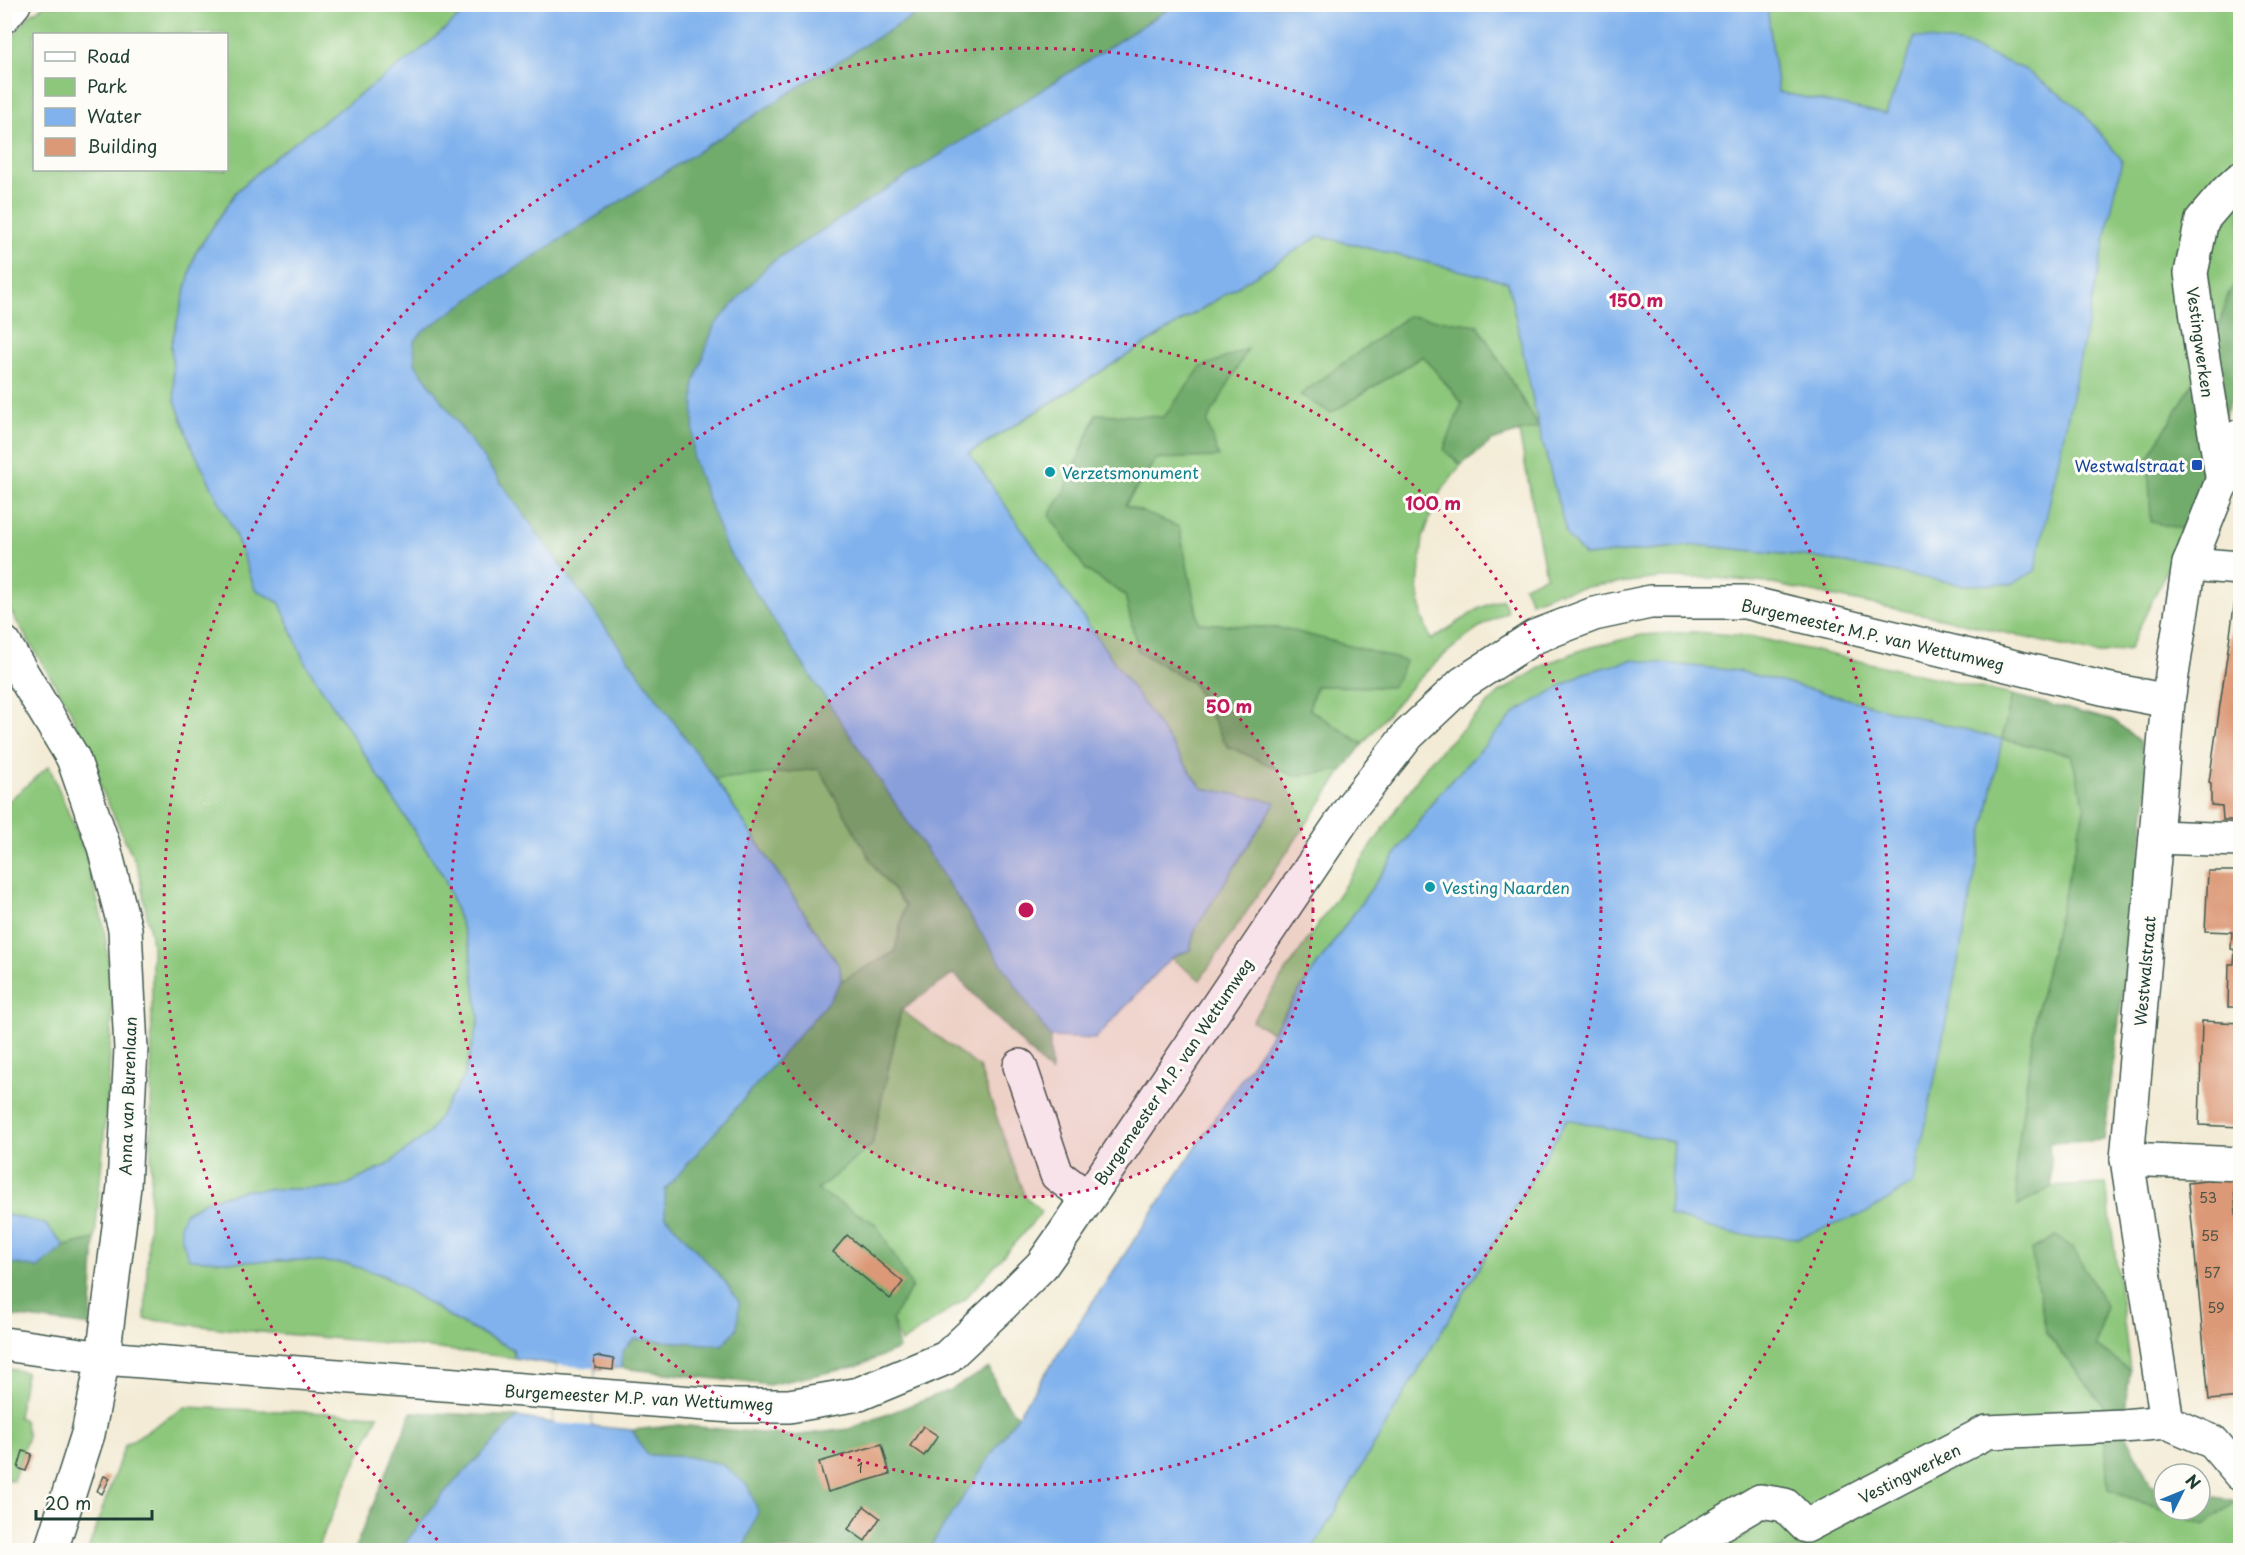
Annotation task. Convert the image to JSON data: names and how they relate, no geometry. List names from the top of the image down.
{
  "streets": {
    "street": [
      "Vestingwerken",
      "Burgemeester M.P. van Wettumweg",
      "Westwalstraat",
      "Anna van Burenlaan"
    ]
  },
  "crossings": [
    ["Vestingwerken", "Westwalstraat"],
    ["Burgemeester M.P. van Wettumweg", "Westwalstraat"],
    ["Burgemeester M.P. van Wettumweg", "Anna van Burenlaan"]
  ],
  "places": {
    "transit": ["Westwalstraat"],
    "other": ["Verzetsmonument", "Vesting Naarden"]
  },
  "house_numbers": [
    "53",
    "55",
    "57",
    "59",
    "1"
  ],
  "legend": [
    "Road",
    "Park",
    "Water",
    "Building"
  ],
  "scale_bar": "20 m",
  "north": "top right",
  "rings": ["150 m", "100 m", "50 m"]
}
